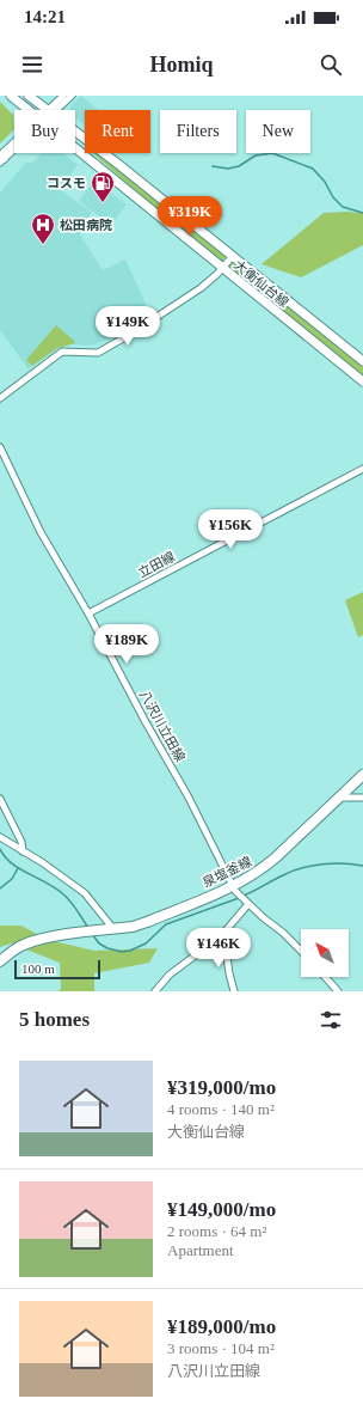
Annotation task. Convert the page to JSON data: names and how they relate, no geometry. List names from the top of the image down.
{
  "streets": {
    "main road": ["大衡仙台線", "泉塩釜線"],
    "street": ["立田線", "八沢川立田線"]
  },
  "crossings": [
    ["立田線", "八沢川立田線"],
    ["八沢川立田線", "泉塩釜線"]
  ],
  "places": {
    "fuel station": ["コスモ"],
    "hospital": ["松田病院"]
  },
  "scale_bar": "100 m",
  "north": "top left",
  "page": {
    "status": "14:21",
    "header": "Homiq",
    "chip": [
      "Buy",
      "Rent",
      "Filters",
      "New"
    ],
    "price": [
      "¥319K",
      "¥149K",
      "¥156K",
      "¥189K",
      "¥146K"
    ],
    "scale": "100 m",
    "heading": "5 homes",
    "list": [
      {
        "name": "¥319,000/mo",
        "note": "4 rooms · 140 m² · 大衡仙台線"
      },
      {
        "name": "¥149,000/mo",
        "note": "2 rooms · 64 m² · Apartment"
      },
      {
        "name": "¥189,000/mo",
        "note": "3 rooms · 104 m² · 八沢川立田線"
      }
    ]
  }
}
